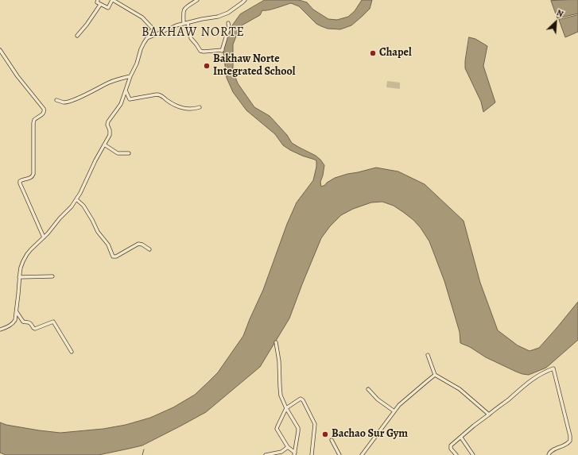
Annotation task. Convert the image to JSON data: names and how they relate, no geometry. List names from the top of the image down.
{
  "districts": ["BAKHAW NORTE"],
  "places": ["Chapel", "Bakhaw Norte Integrated School", "Bachao Sur Gym"],
  "north": "top right"
}
